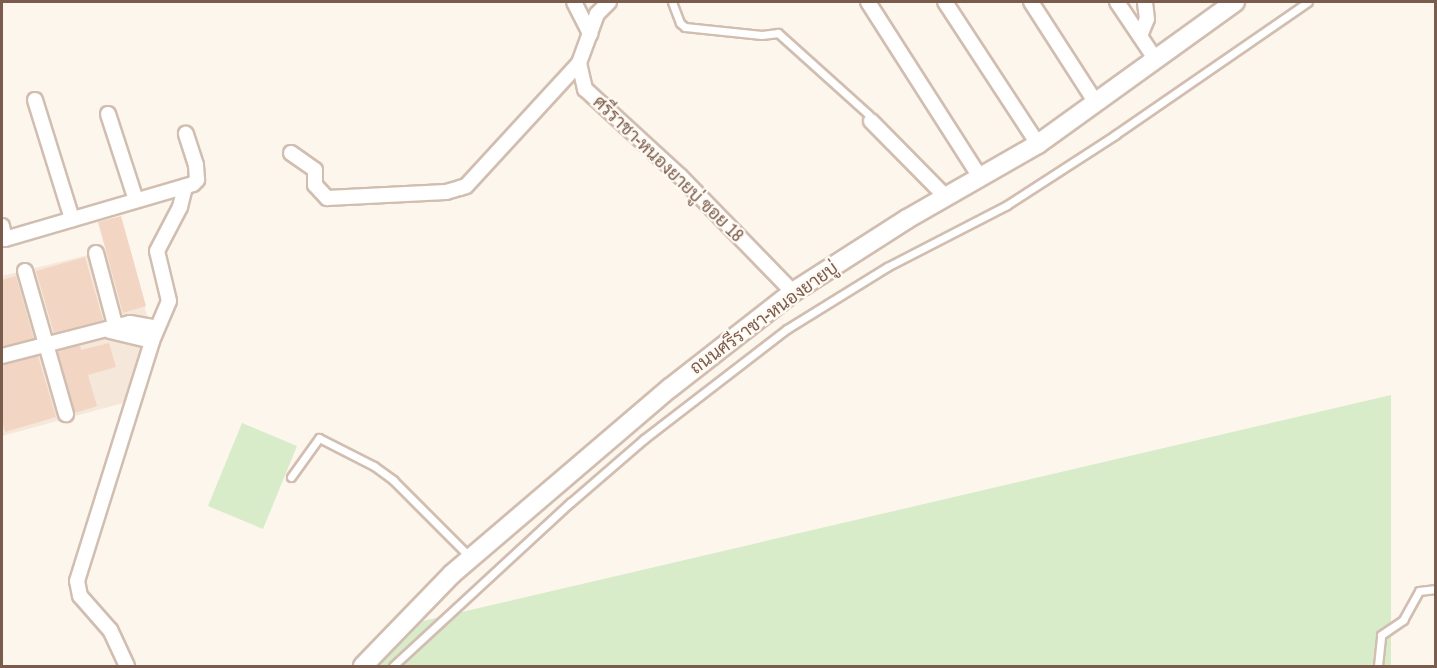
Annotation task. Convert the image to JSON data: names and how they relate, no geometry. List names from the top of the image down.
{
  "streets": {
    "main road": ["ถนนศรีราชา-หนองยายบู่"],
    "street": ["ศรีราชา-หนองยายบู่ ซอย 18"]
  },
  "crossings": [
    ["ศรีราชา-หนองยายบู่ ซอย 18", "ถนนศรีราชา-หนองยายบู่"]
  ]
}
